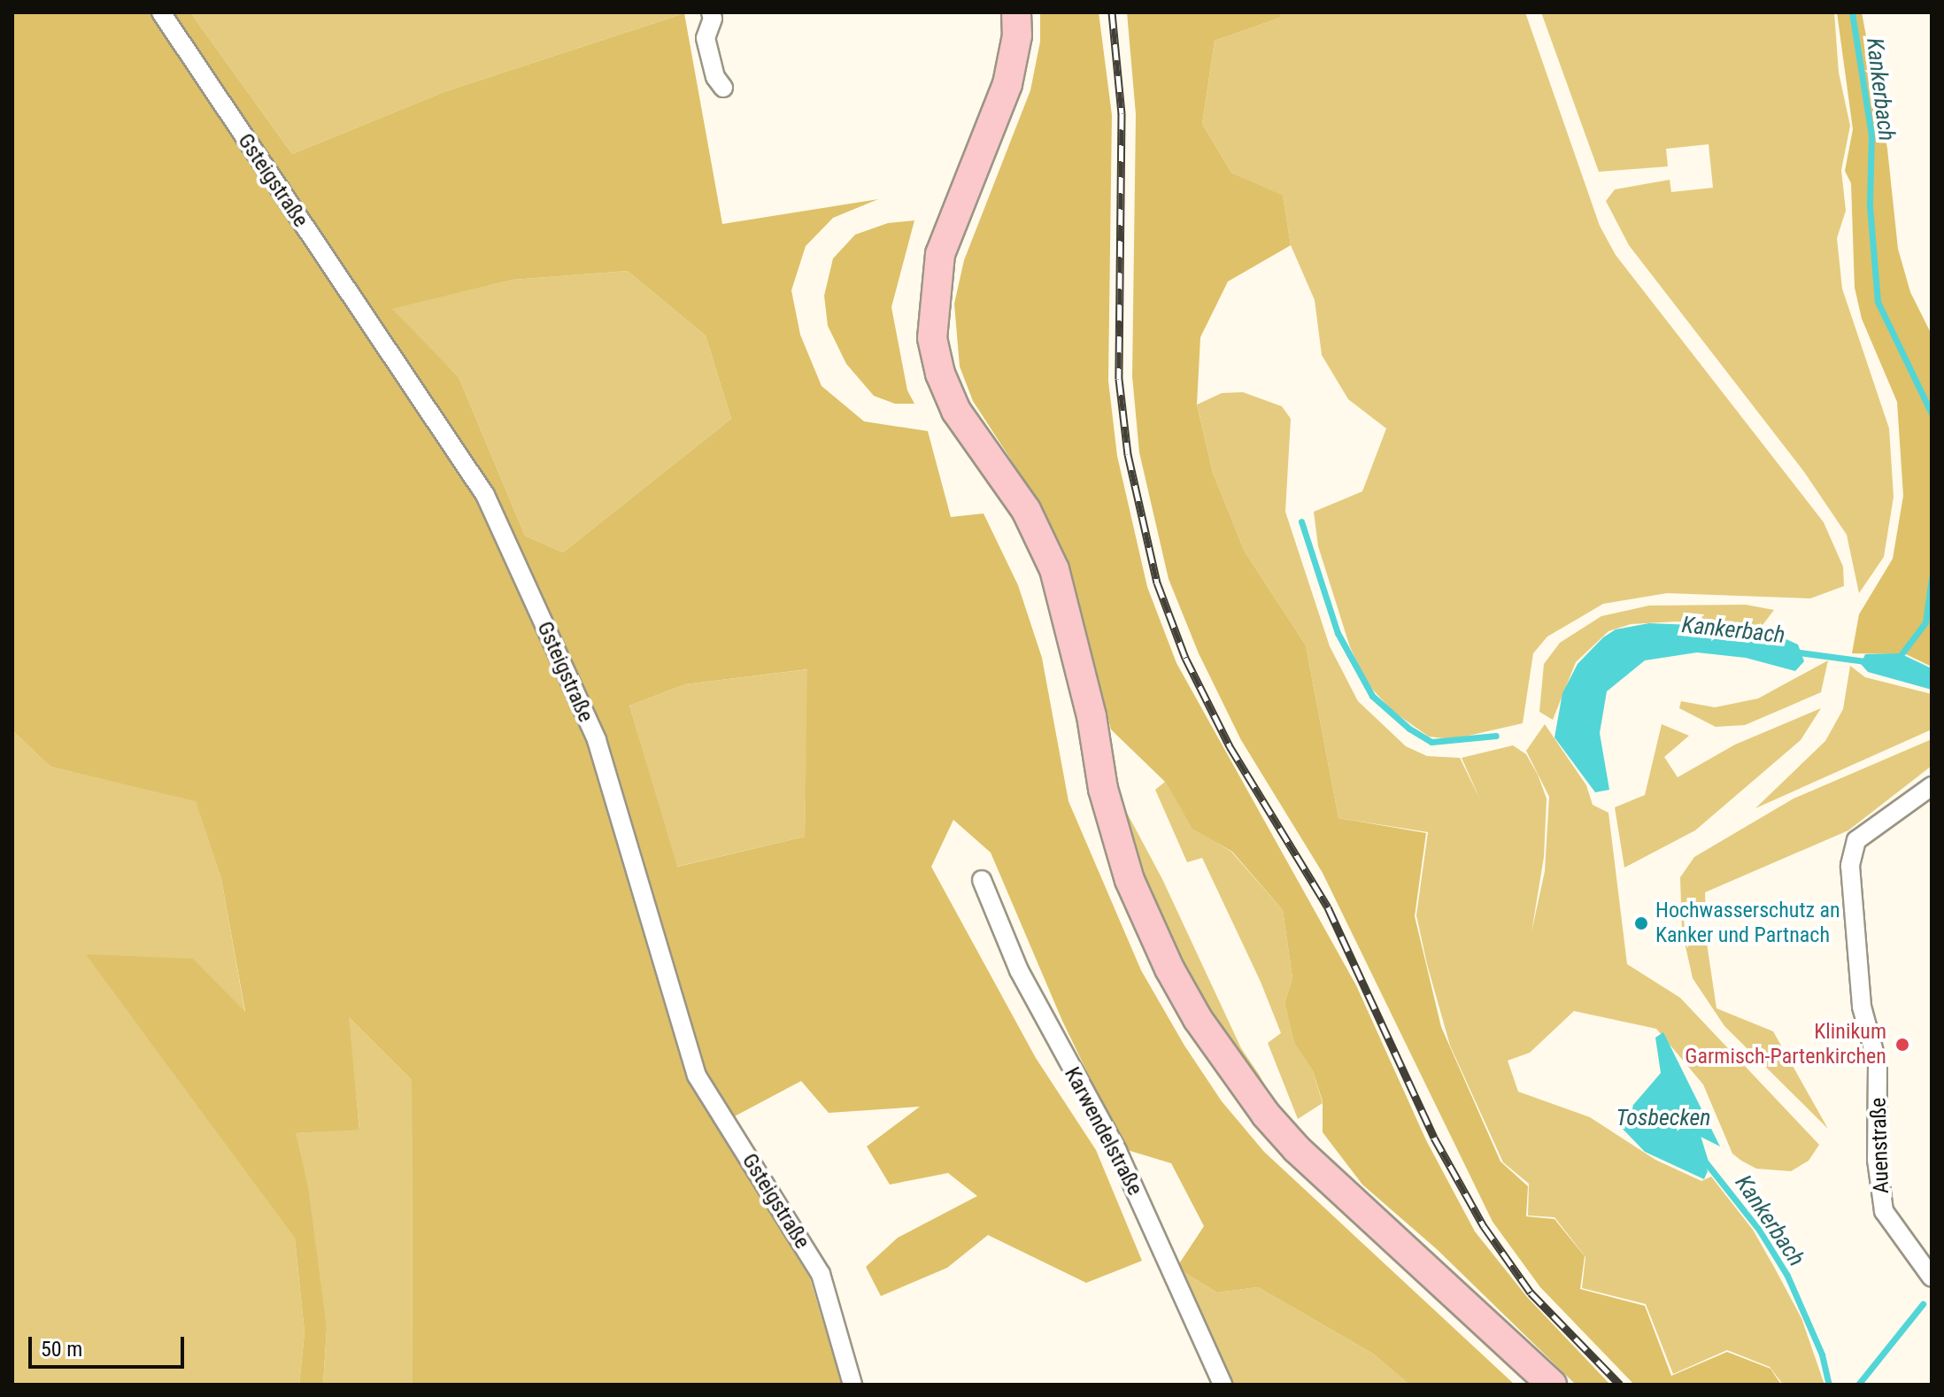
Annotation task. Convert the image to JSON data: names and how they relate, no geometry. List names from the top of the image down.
{
  "streets": {
    "street": ["Gsteigstraße", "Karwendelstraße", "Auenstraße"]
  },
  "water": ["Kankerbach", "Tosbecken"],
  "places": ["Hochwasserschutz an Kanker und Partnach", "Klinikum Garmisch-Partenkirchen"],
  "scale_bar": "50 m"
}
